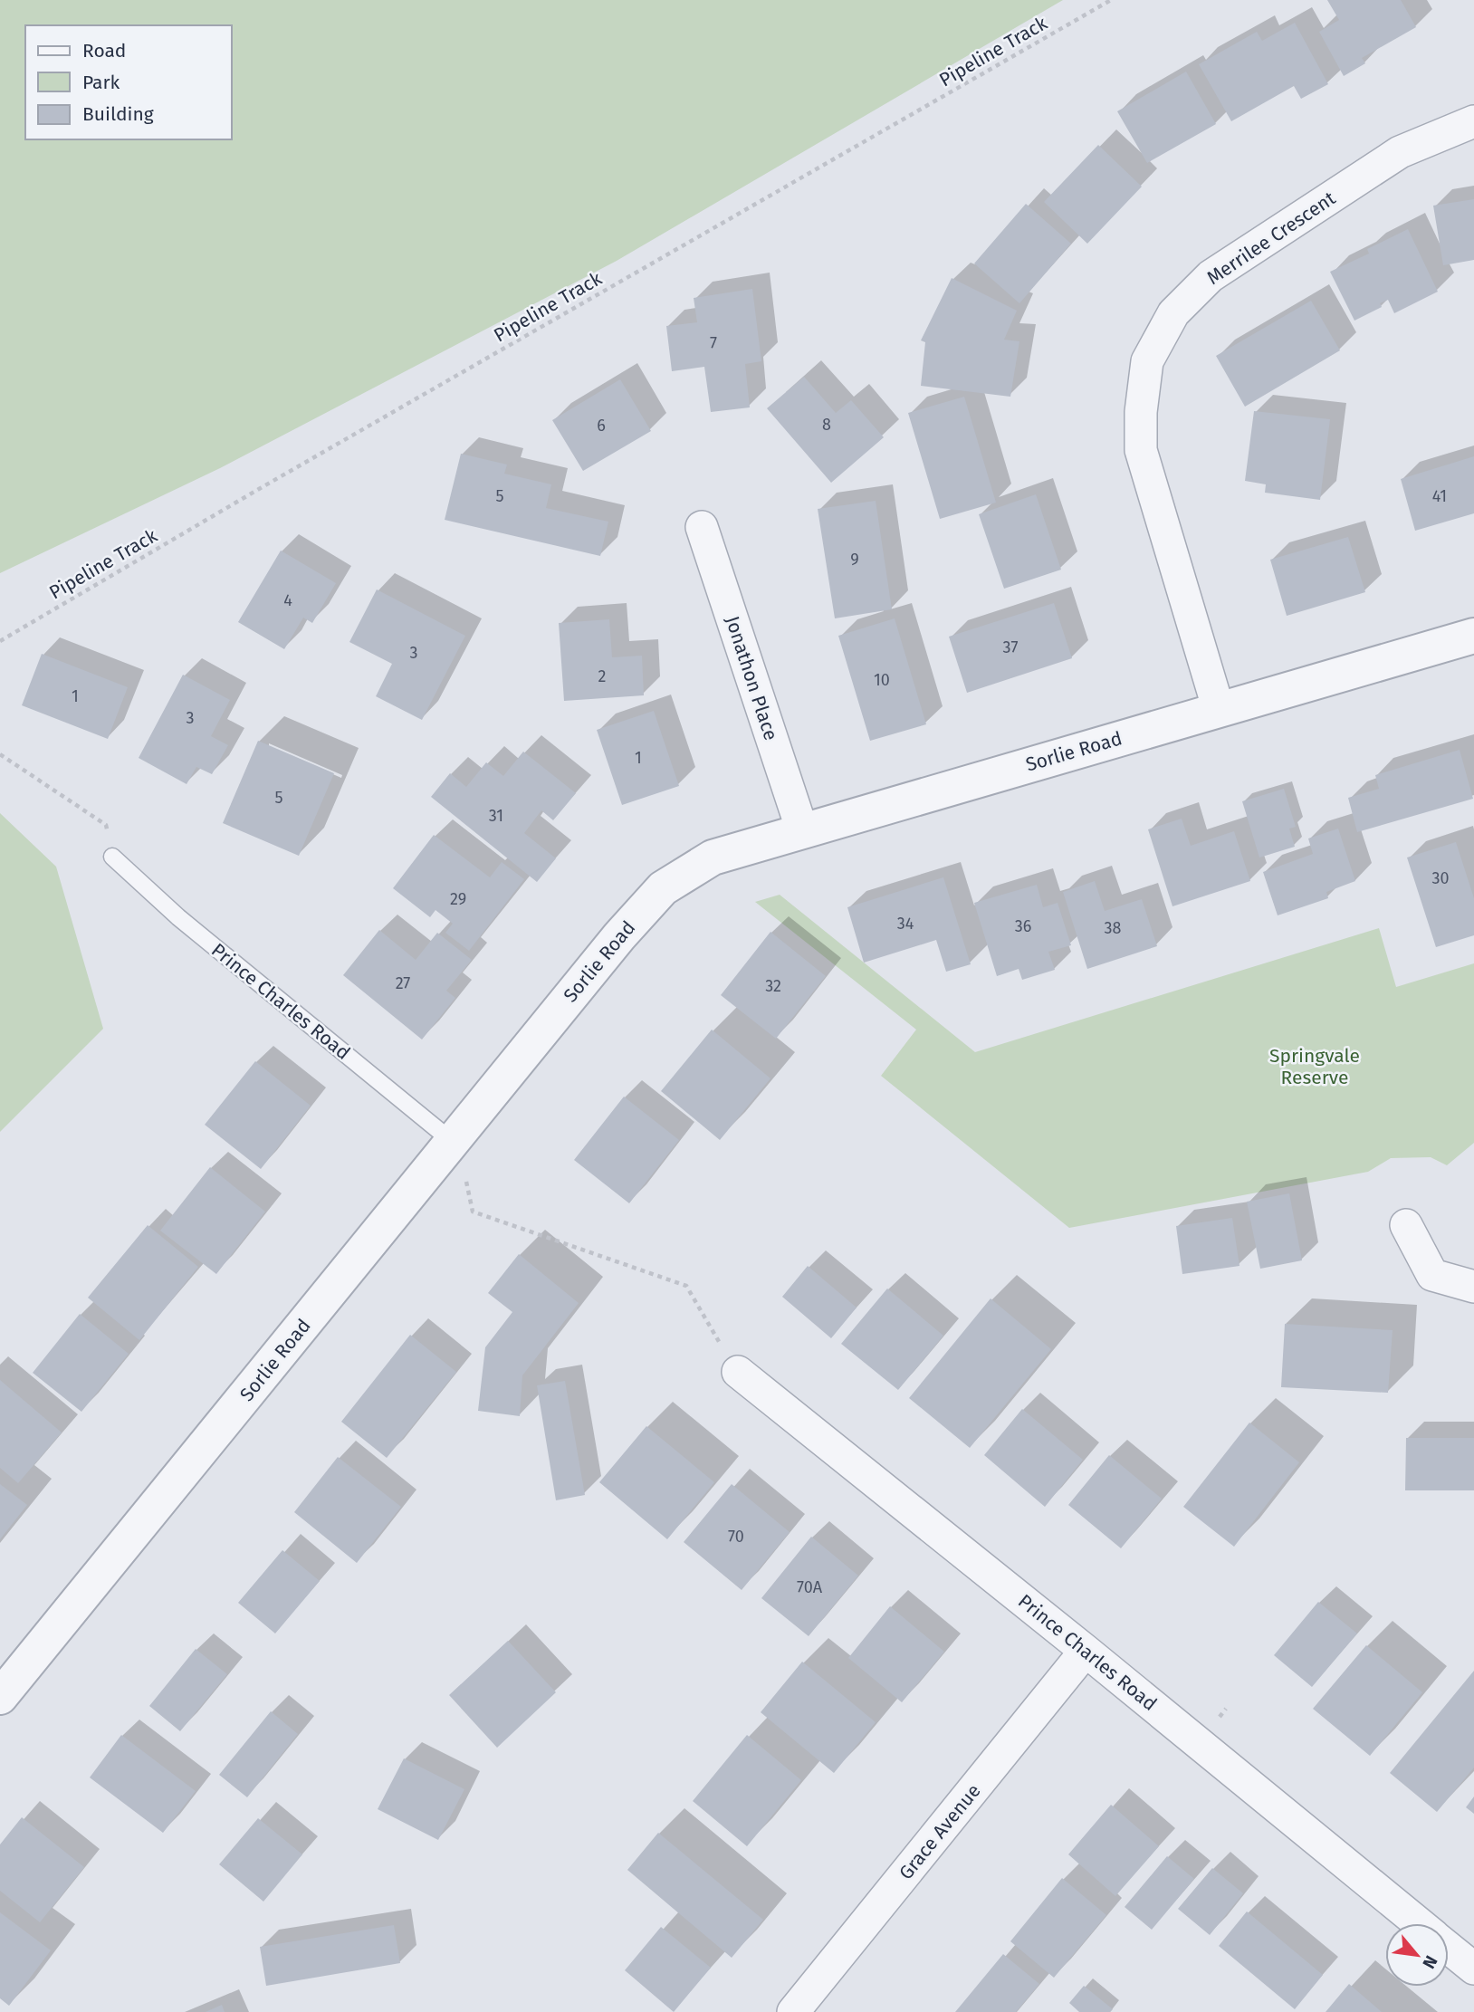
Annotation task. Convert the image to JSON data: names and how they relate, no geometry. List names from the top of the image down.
{
  "streets": {
    "street": [
      "Merrilee Crescent",
      "Jonathon Place",
      "Sorlie Road",
      "Prince Charles Road",
      "Grace Avenue"
    ],
    "path": ["Pipeline Track"]
  },
  "crossings": [
    ["Merrilee Crescent", "Sorlie Road"],
    ["Jonathon Place", "Sorlie Road"],
    ["Sorlie Road", "Prince Charles Road"],
    ["Prince Charles Road", "Grace Avenue"]
  ],
  "parks": ["Springvale Reserve"],
  "house_numbers": [
    "7",
    "8",
    "6",
    "5",
    "41",
    "9",
    "4",
    "37",
    "3",
    "2",
    "10",
    "1",
    "3",
    "1",
    "5",
    "31",
    "30",
    "29",
    "34",
    "36",
    "38",
    "27",
    "32",
    "70",
    "70A"
  ],
  "legend": ["Road", "Park", "Building"],
  "north": "bottom right"
}
